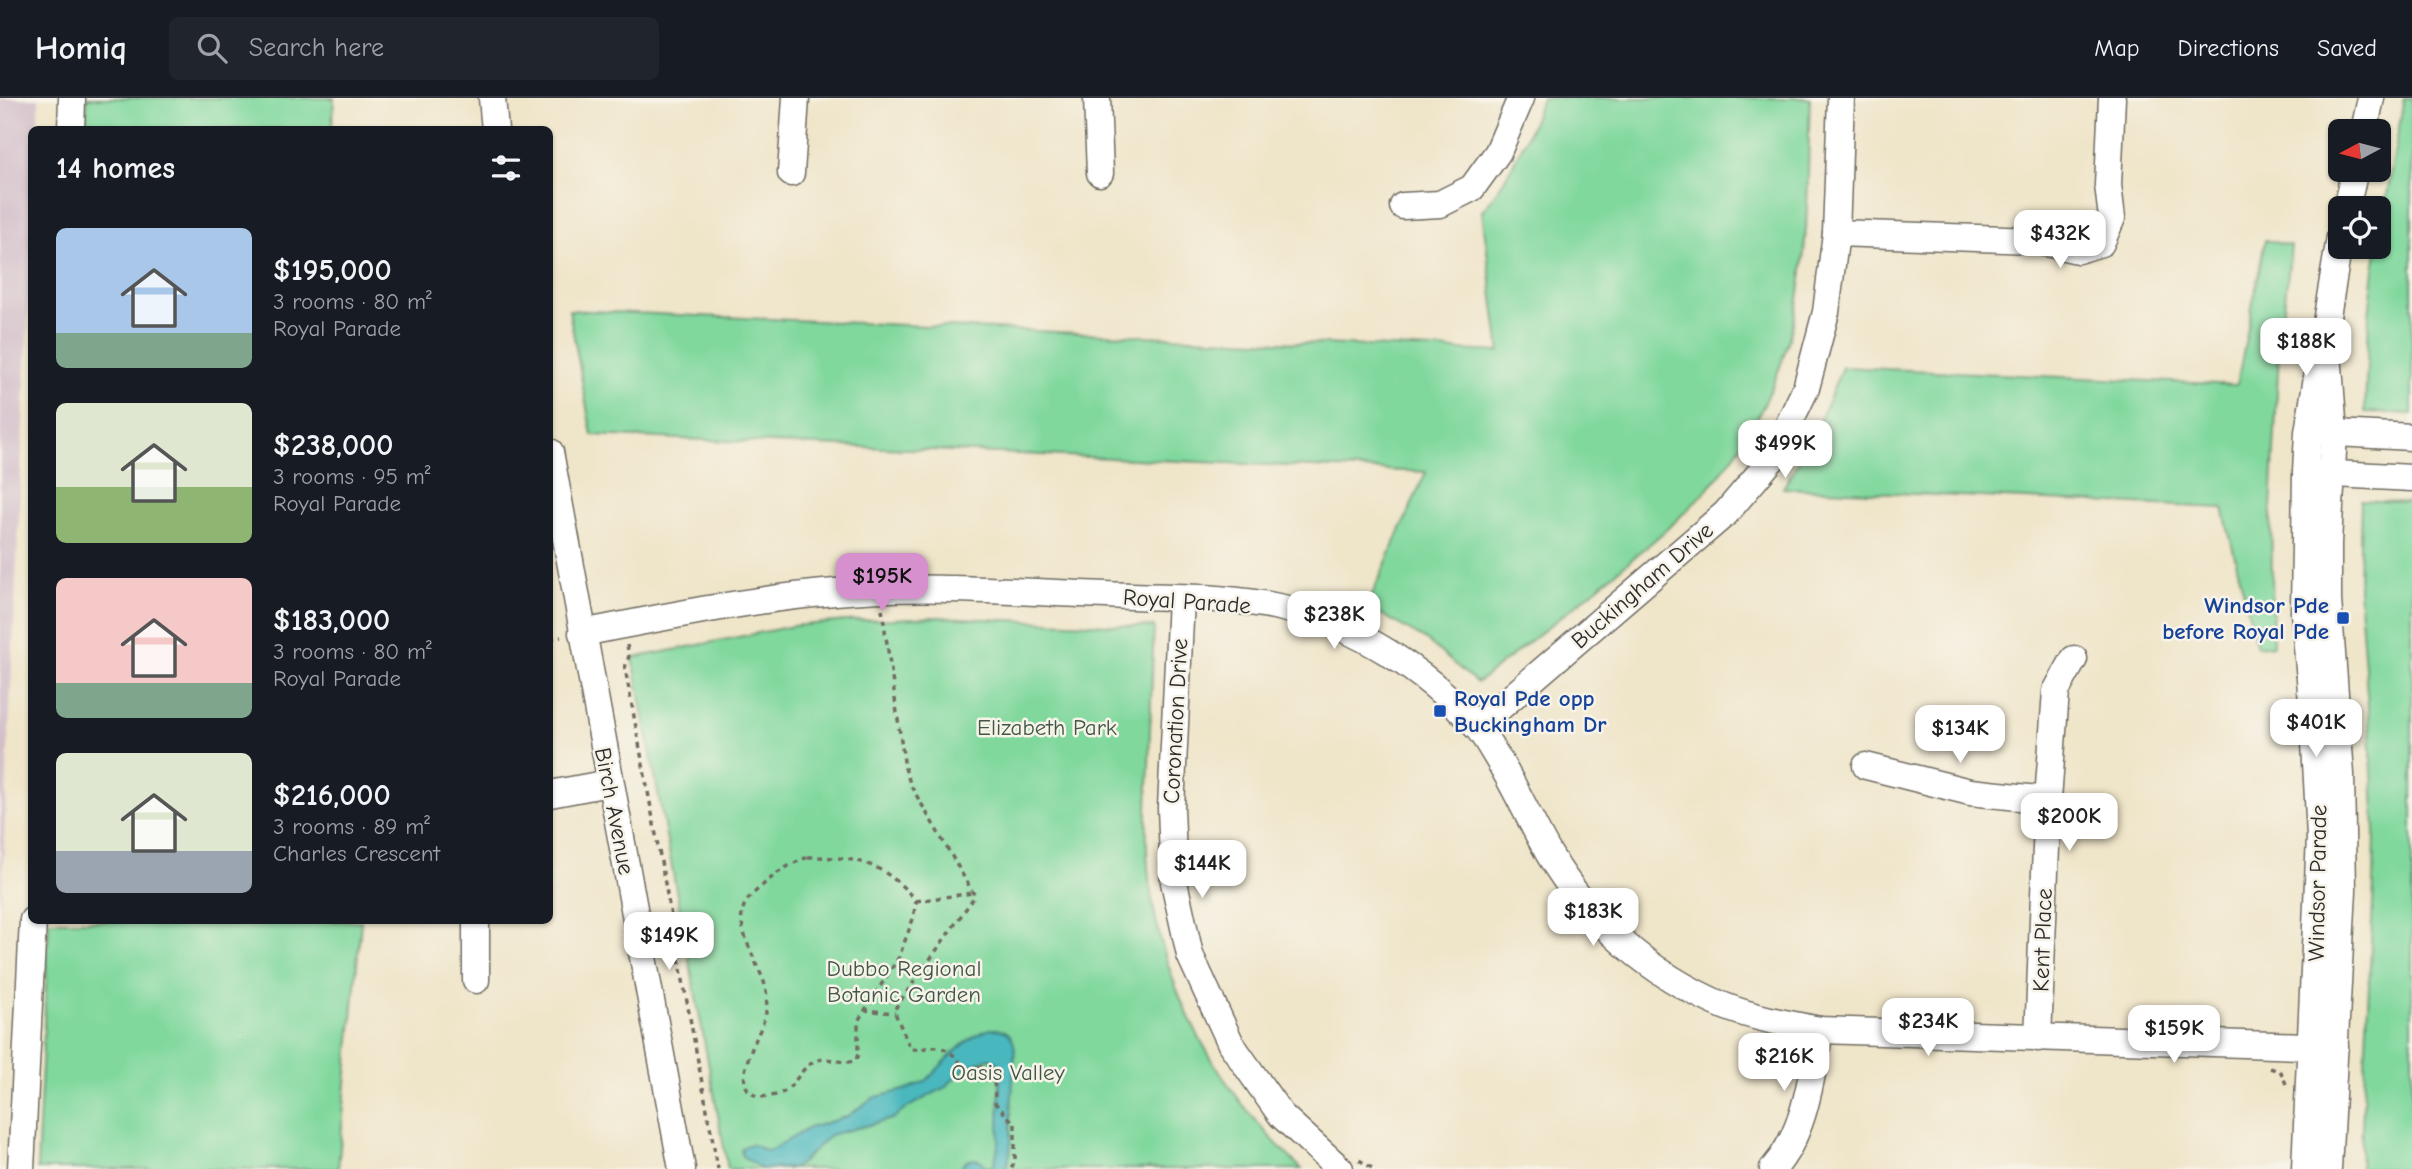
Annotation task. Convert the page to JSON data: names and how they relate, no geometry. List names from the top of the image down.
{
  "streets": {
    "street": [
      "Buckingham Drive",
      "Royal Parade",
      "Coronation Drive",
      "Birch Avenue",
      "Windsor Parade",
      "Kent Place"
    ]
  },
  "crossings": [
    ["Buckingham Drive", "Royal Parade"],
    ["Royal Parade", "Coronation Drive"],
    ["Royal Parade", "Birch Avenue"],
    ["Royal Parade", "Windsor Parade"],
    ["Royal Parade", "Kent Place"]
  ],
  "parks": ["Elizabeth Park", "Dubbo Regional Botanic Garden", "Oasis Valley"],
  "places": {
    "transit": ["Windsor Pde before Royal Pde", "Royal Pde opp Buckingham Dr"]
  },
  "north": "left",
  "page": {
    "header": "Homiq",
    "search": "Search here",
    "nav": ["Map", "Directions", "Saved"],
    "heading": "14 homes",
    "price": [
      "$432K",
      "$188K",
      "$499K",
      "$195K",
      "$238K",
      "$401K",
      "$134K",
      "$200K",
      "$144K",
      "$183K",
      "$149K",
      "$234K",
      "$159K",
      "$216K"
    ],
    "list": [
      {
        "name": "$195,000",
        "note": "3 rooms · 80 m² · Royal Parade"
      },
      {
        "name": "$238,000",
        "note": "3 rooms · 95 m² · Royal Parade"
      },
      {
        "name": "$183,000",
        "note": "3 rooms · 80 m² · Royal Parade"
      },
      {
        "name": "$216,000",
        "note": "3 rooms · 89 m² · Charles Crescent"
      }
    ]
  }
}
